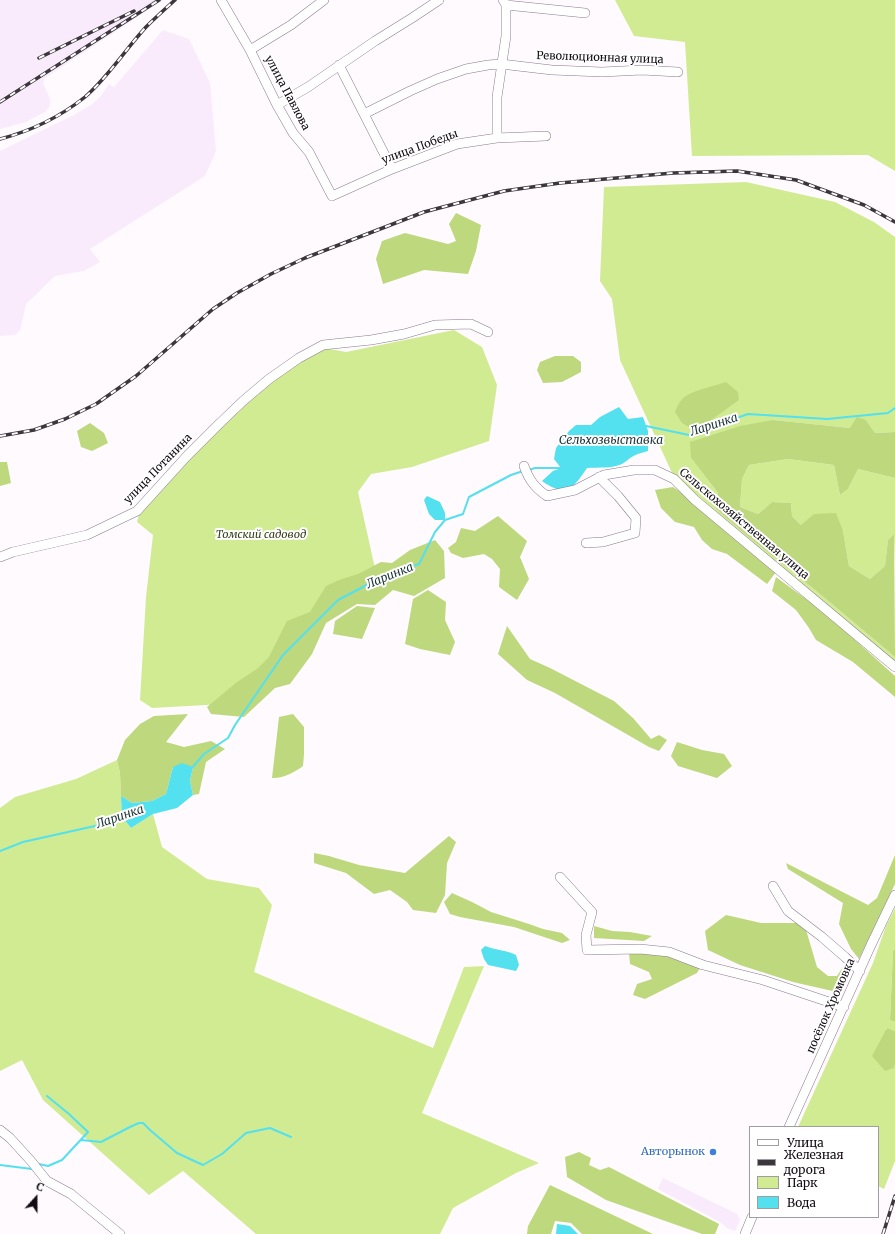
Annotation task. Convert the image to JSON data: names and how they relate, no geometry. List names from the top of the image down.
{
  "streets": {
    "street": [
      "Революционная улица",
      "улица Павлова",
      "улица Победы",
      "улица Потанина",
      "Сельскохозяйственная улица",
      "посёлок Хромовка"
    ]
  },
  "crossings": [
    ["улица Павлова", "улица Победы"]
  ],
  "water": ["Ларинка", "Сельхозвыставка"],
  "parks": ["Томский садовод"],
  "places": ["Авторынок"],
  "legend": [
    "Улица",
    "Железная дорога",
    "Парк",
    "Вода"
  ],
  "north": "top"
}
